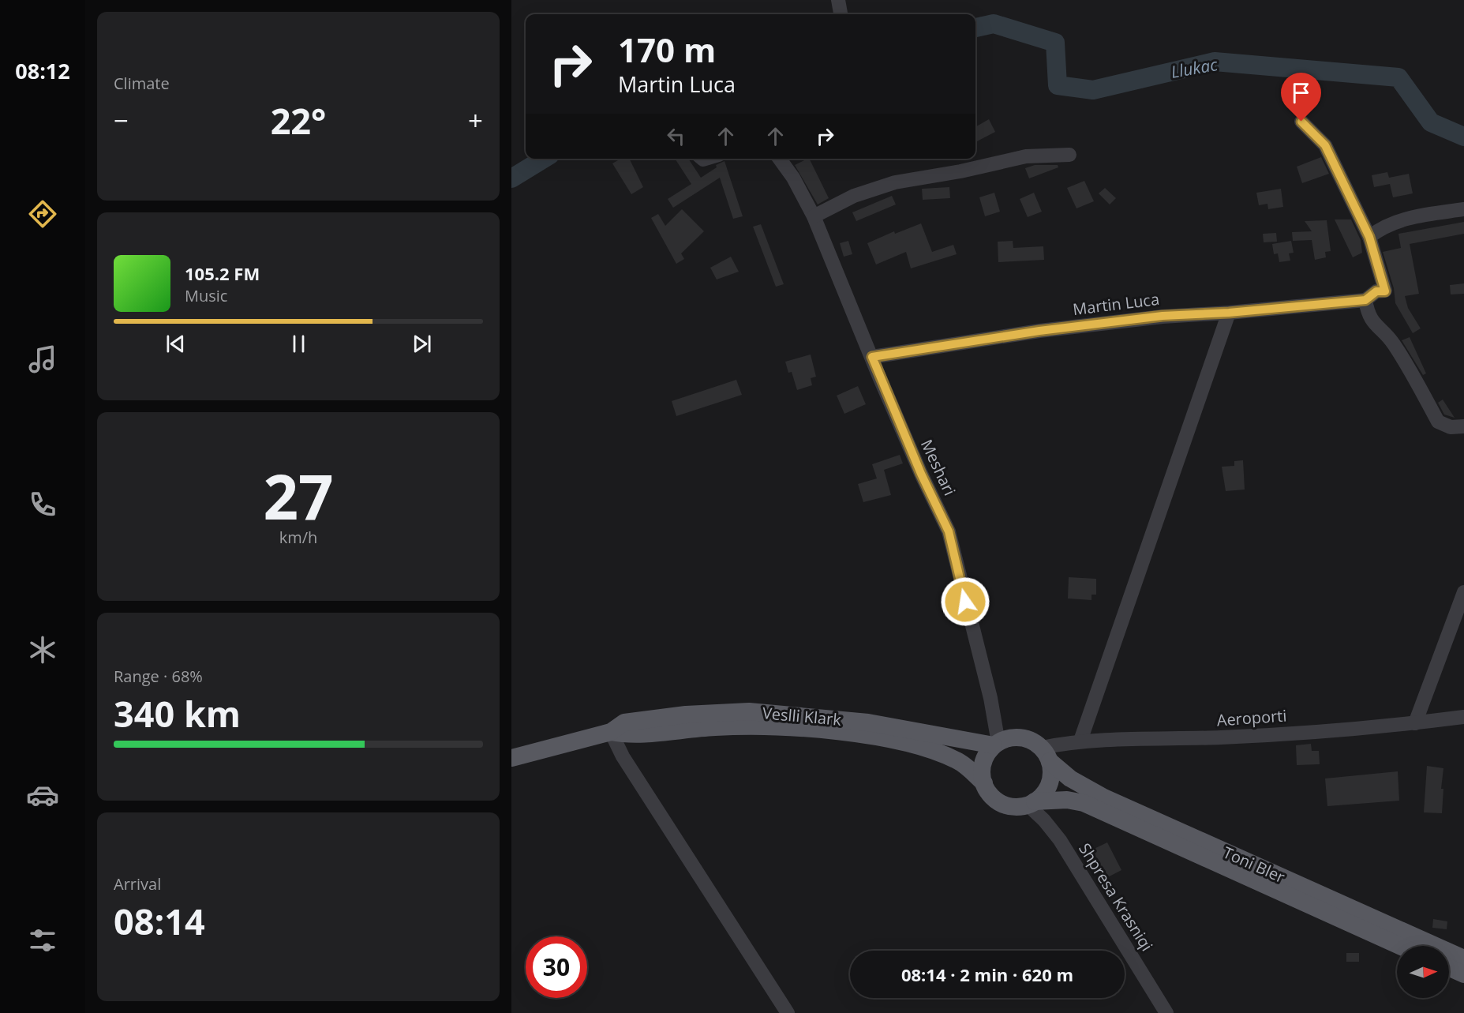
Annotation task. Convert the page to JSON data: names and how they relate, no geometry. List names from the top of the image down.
{
  "streets": {
    "main road": ["Veslli Klark", "Toni Bler"],
    "street": [
      "Martin Luca",
      "Meshari",
      "Aeroporti",
      "Shpresa Krasniqi"
    ]
  },
  "crossings": [
    ["Martin Luca", "Meshari"],
    ["Meshari", "Veslli Klark"],
    ["Meshari", "Aeroporti"],
    ["Meshari", "Toni Bler"],
    ["Meshari", "Shpresa Krasniqi"],
    ["Veslli Klark", "Aeroporti"],
    ["Veslli Klark", "Toni Bler"],
    ["Veslli Klark", "Shpresa Krasniqi"],
    ["Aeroporti", "Toni Bler"],
    ["Aeroporti", "Shpresa Krasniqi"],
    ["Toni Bler", "Shpresa Krasniqi"]
  ],
  "water": ["Llukac"],
  "north": "right",
  "page": {
    "tabs": "08:12",
    "tile": [
      "Climate",
      ["27", "km/h"],
      ["Range · 68%", "340 km"],
      ["Arrival", "08:14"]
    ],
    "turn": ["170 m", "Martin Luca"],
    "heat": ["−", "22°", "+"],
    "song": ["105.2 FM", "Music"],
    "limit": "30",
    "trip": "08:14 · 2 min · 620 m"
  }
}
